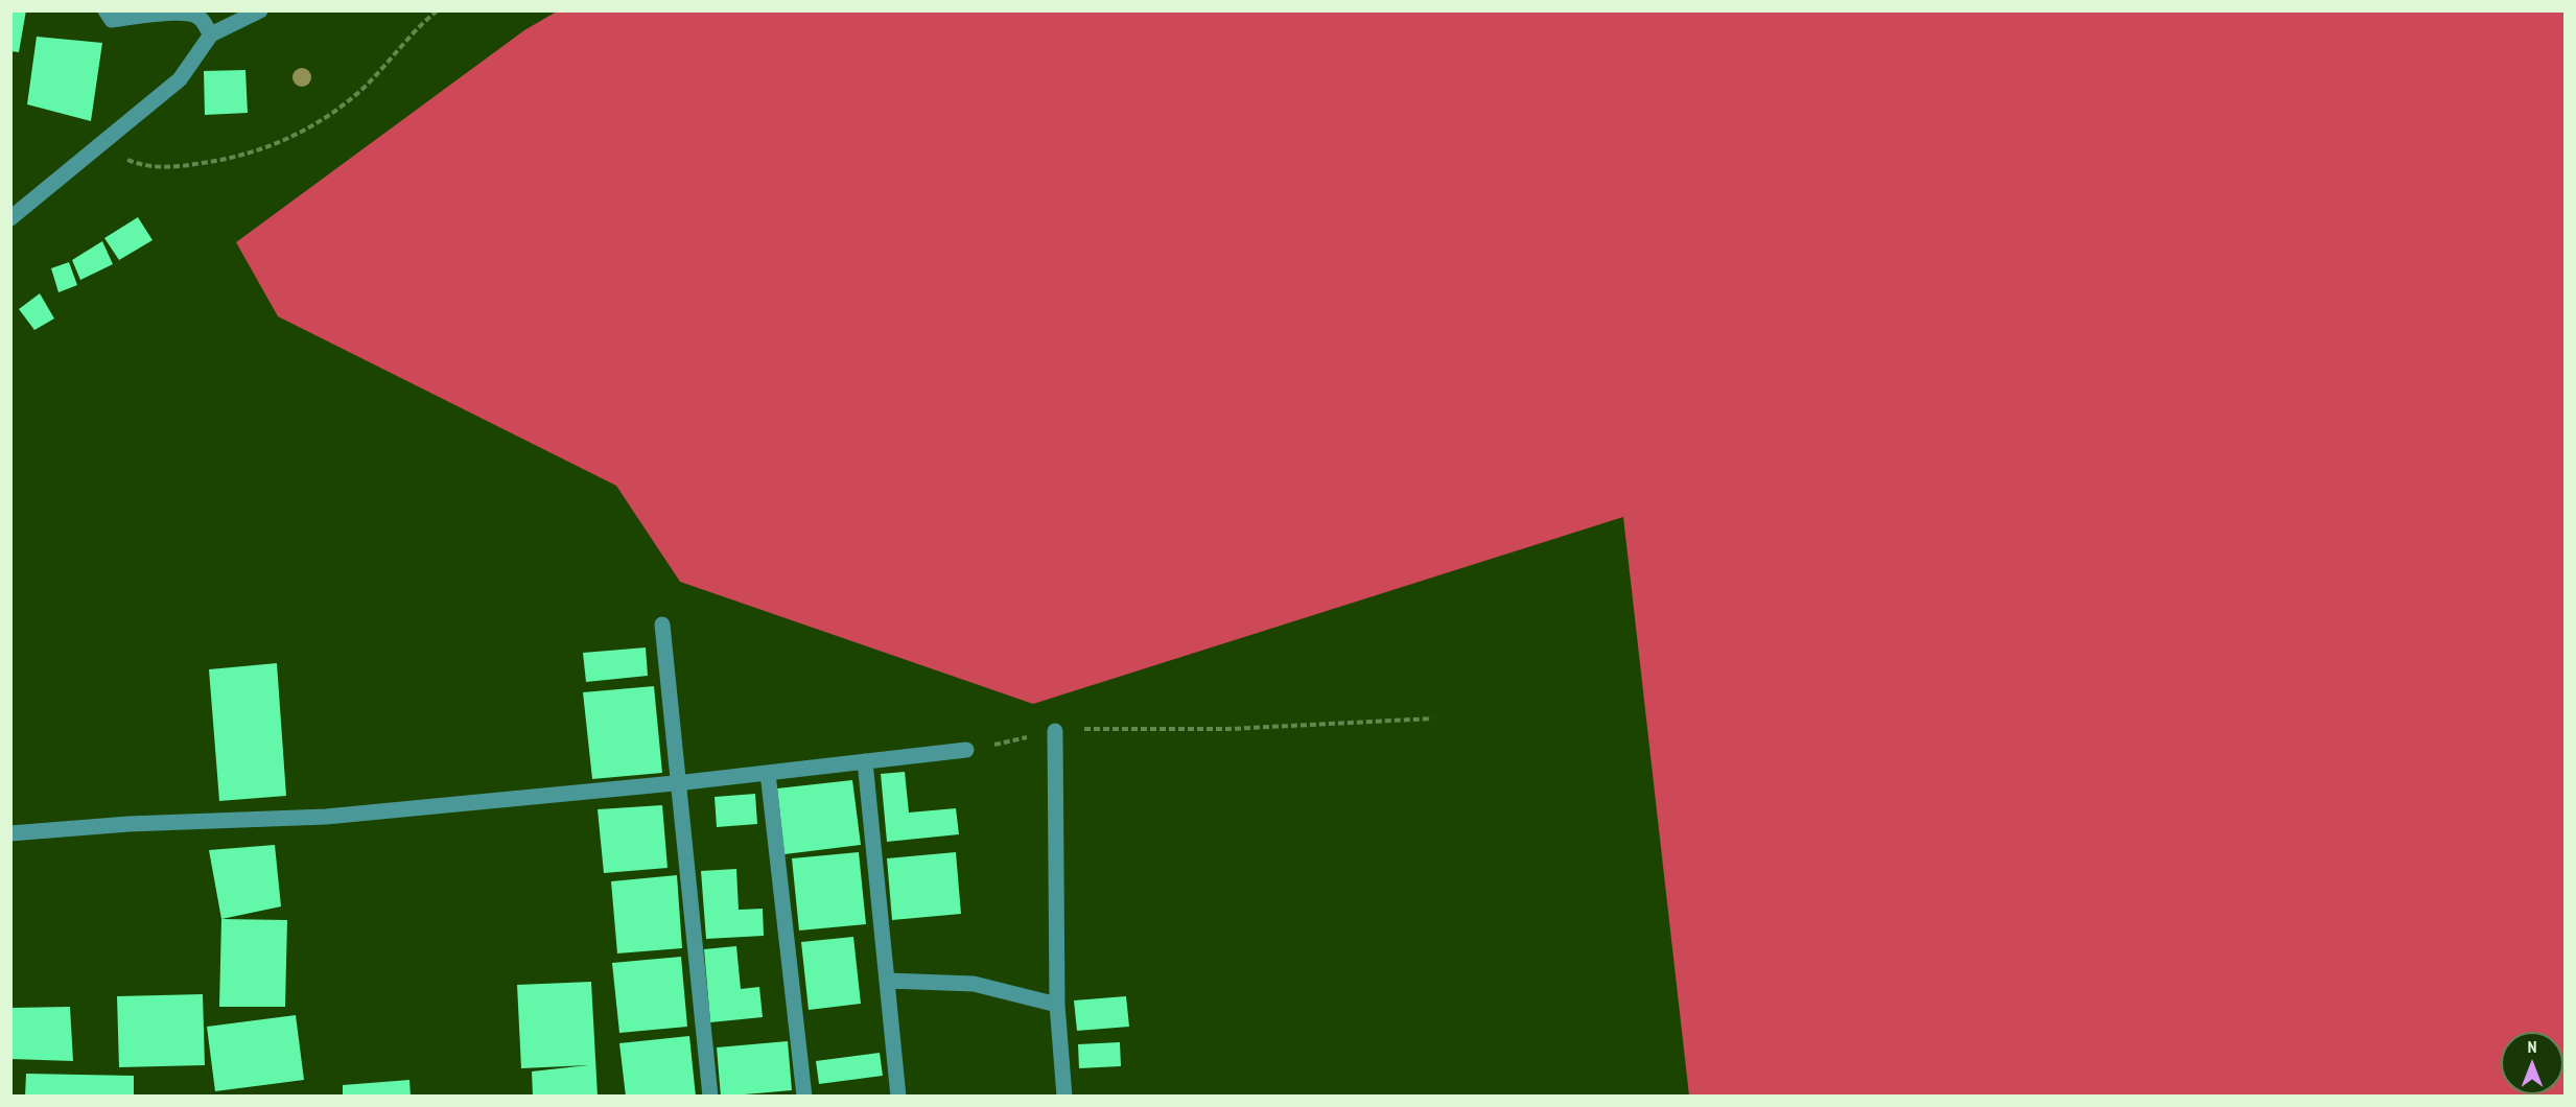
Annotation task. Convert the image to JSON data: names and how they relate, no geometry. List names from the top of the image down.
{
  "north": "top"
}
